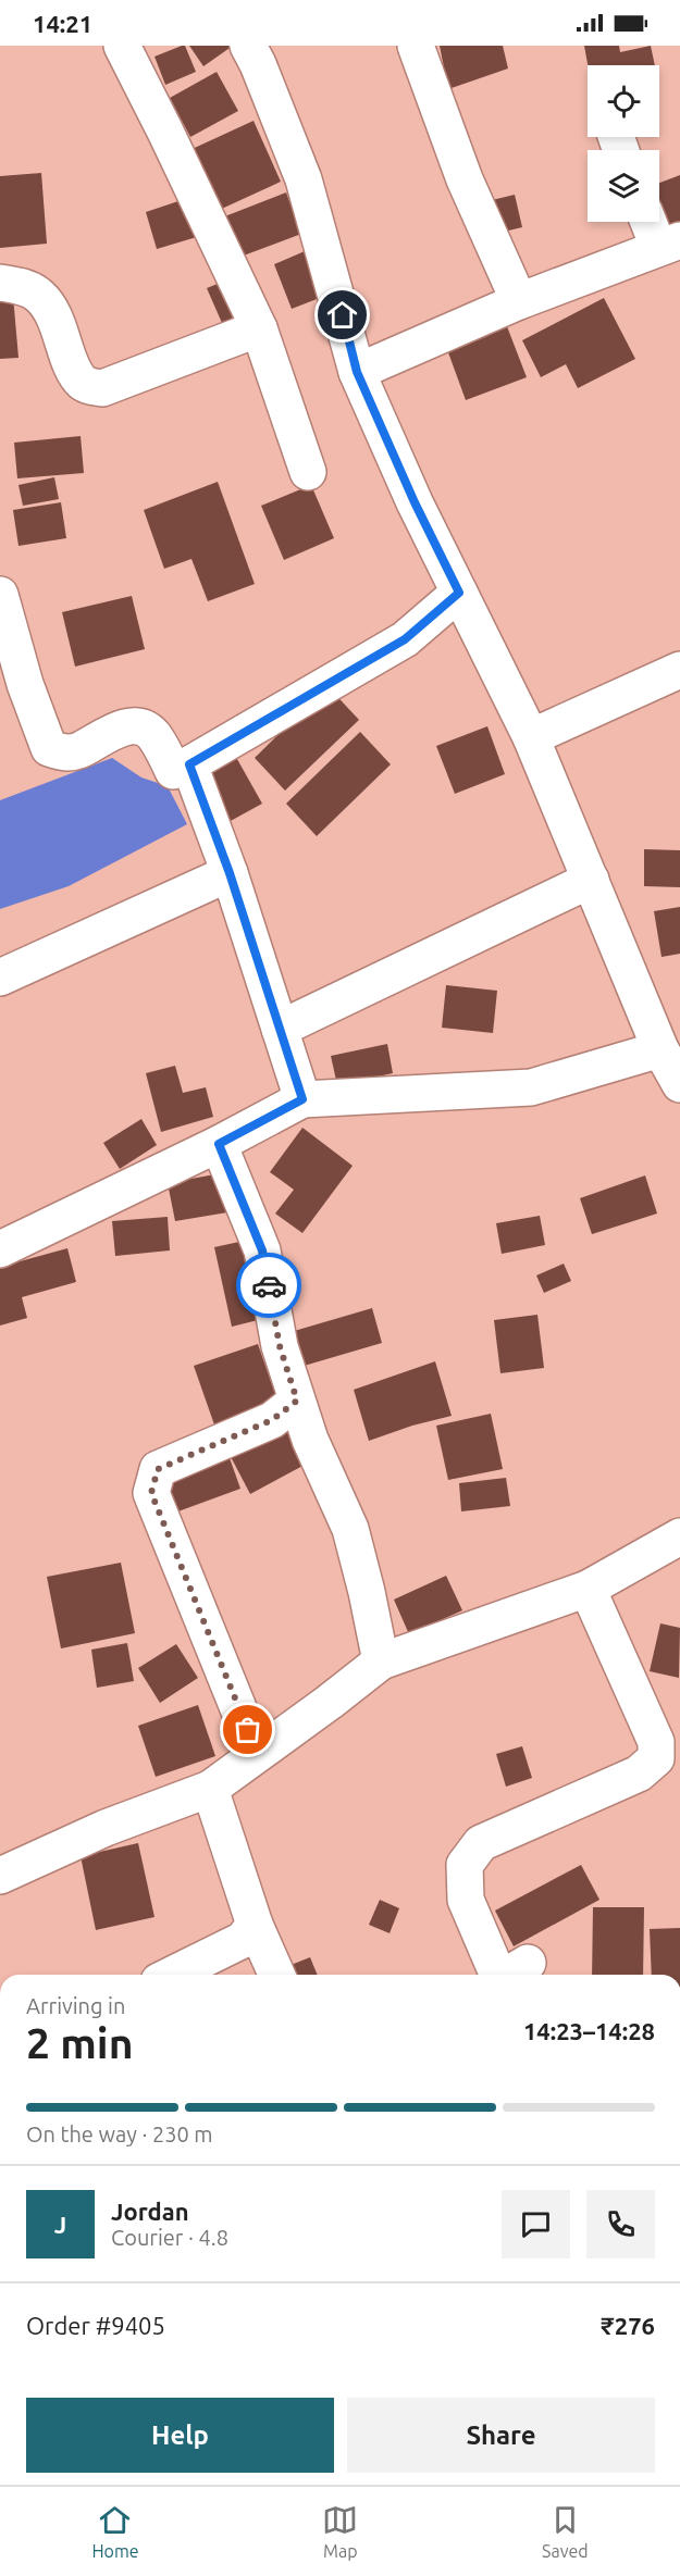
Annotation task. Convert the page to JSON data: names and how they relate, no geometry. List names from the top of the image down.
{
  "page": {
    "status": "14:21",
    "heading": ["2 min", "Arriving in", "14:23–14:28"],
    "panel": [
      "Jordan",
      "Courier · 4.8",
      "Order #9405",
      "₹276"
    ],
    "bar": "On the way · 230 m",
    "round": "J",
    "buttons": ["Help", "Share"],
    "tabs": ["Home", "Map", "Saved"]
  }
}
